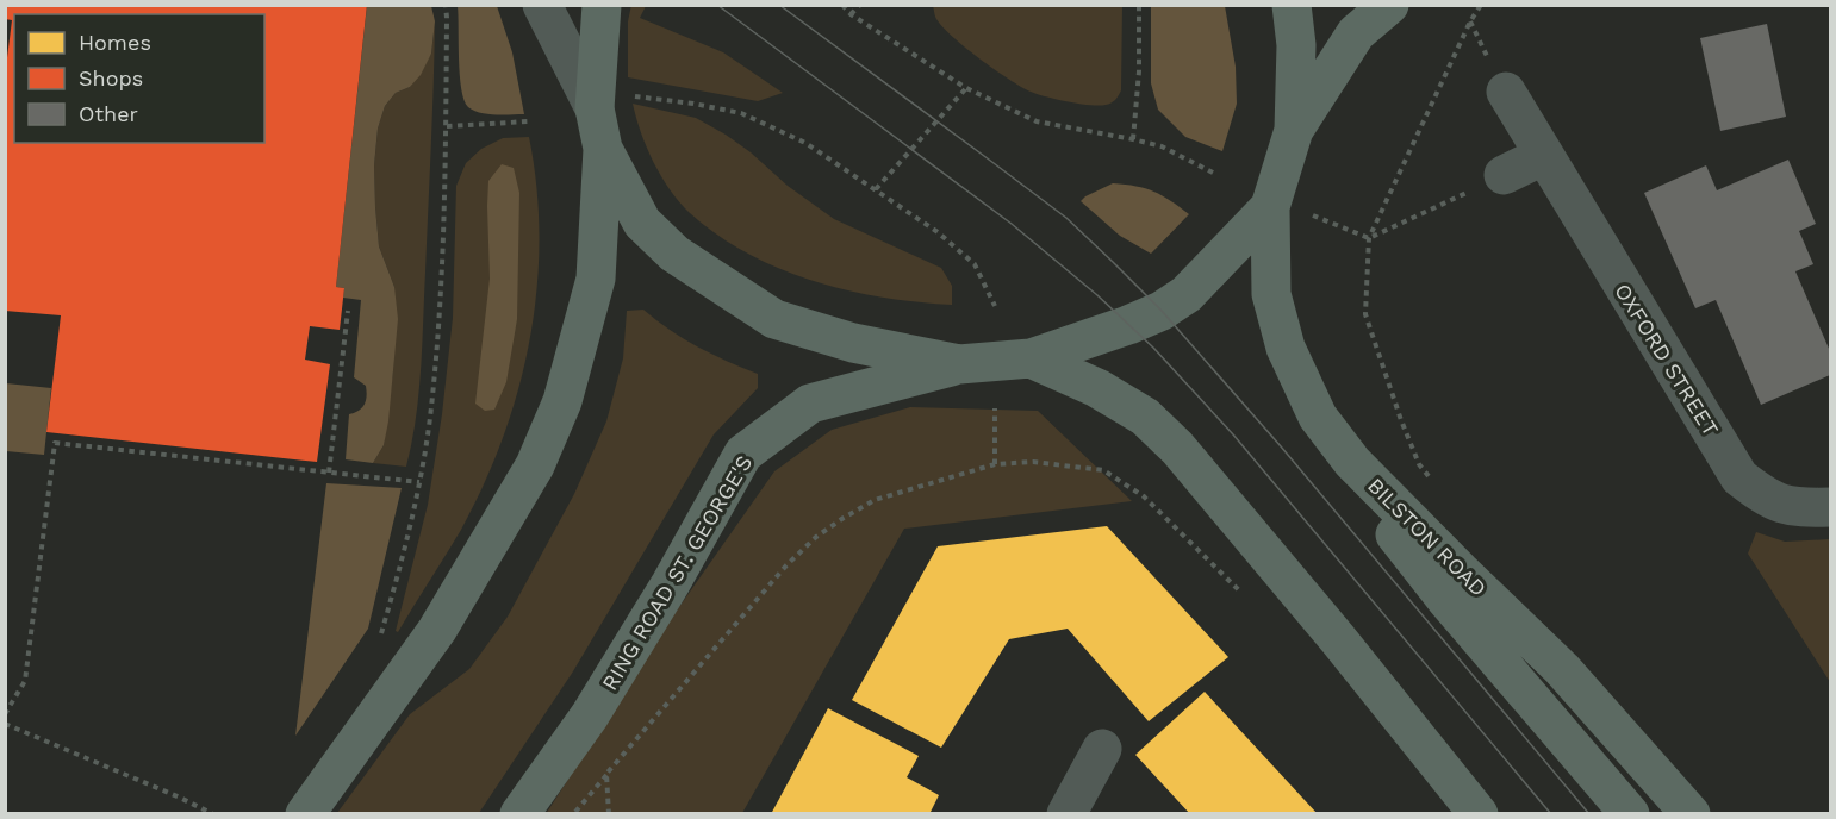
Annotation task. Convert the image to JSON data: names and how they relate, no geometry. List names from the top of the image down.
{
  "streets": {
    "highway": ["BILSTON ROAD", "RING ROAD ST. GEORGE'S"],
    "street": ["OXFORD STREET"]
  },
  "legend": ["Homes", "Shops", "Other"]
}
